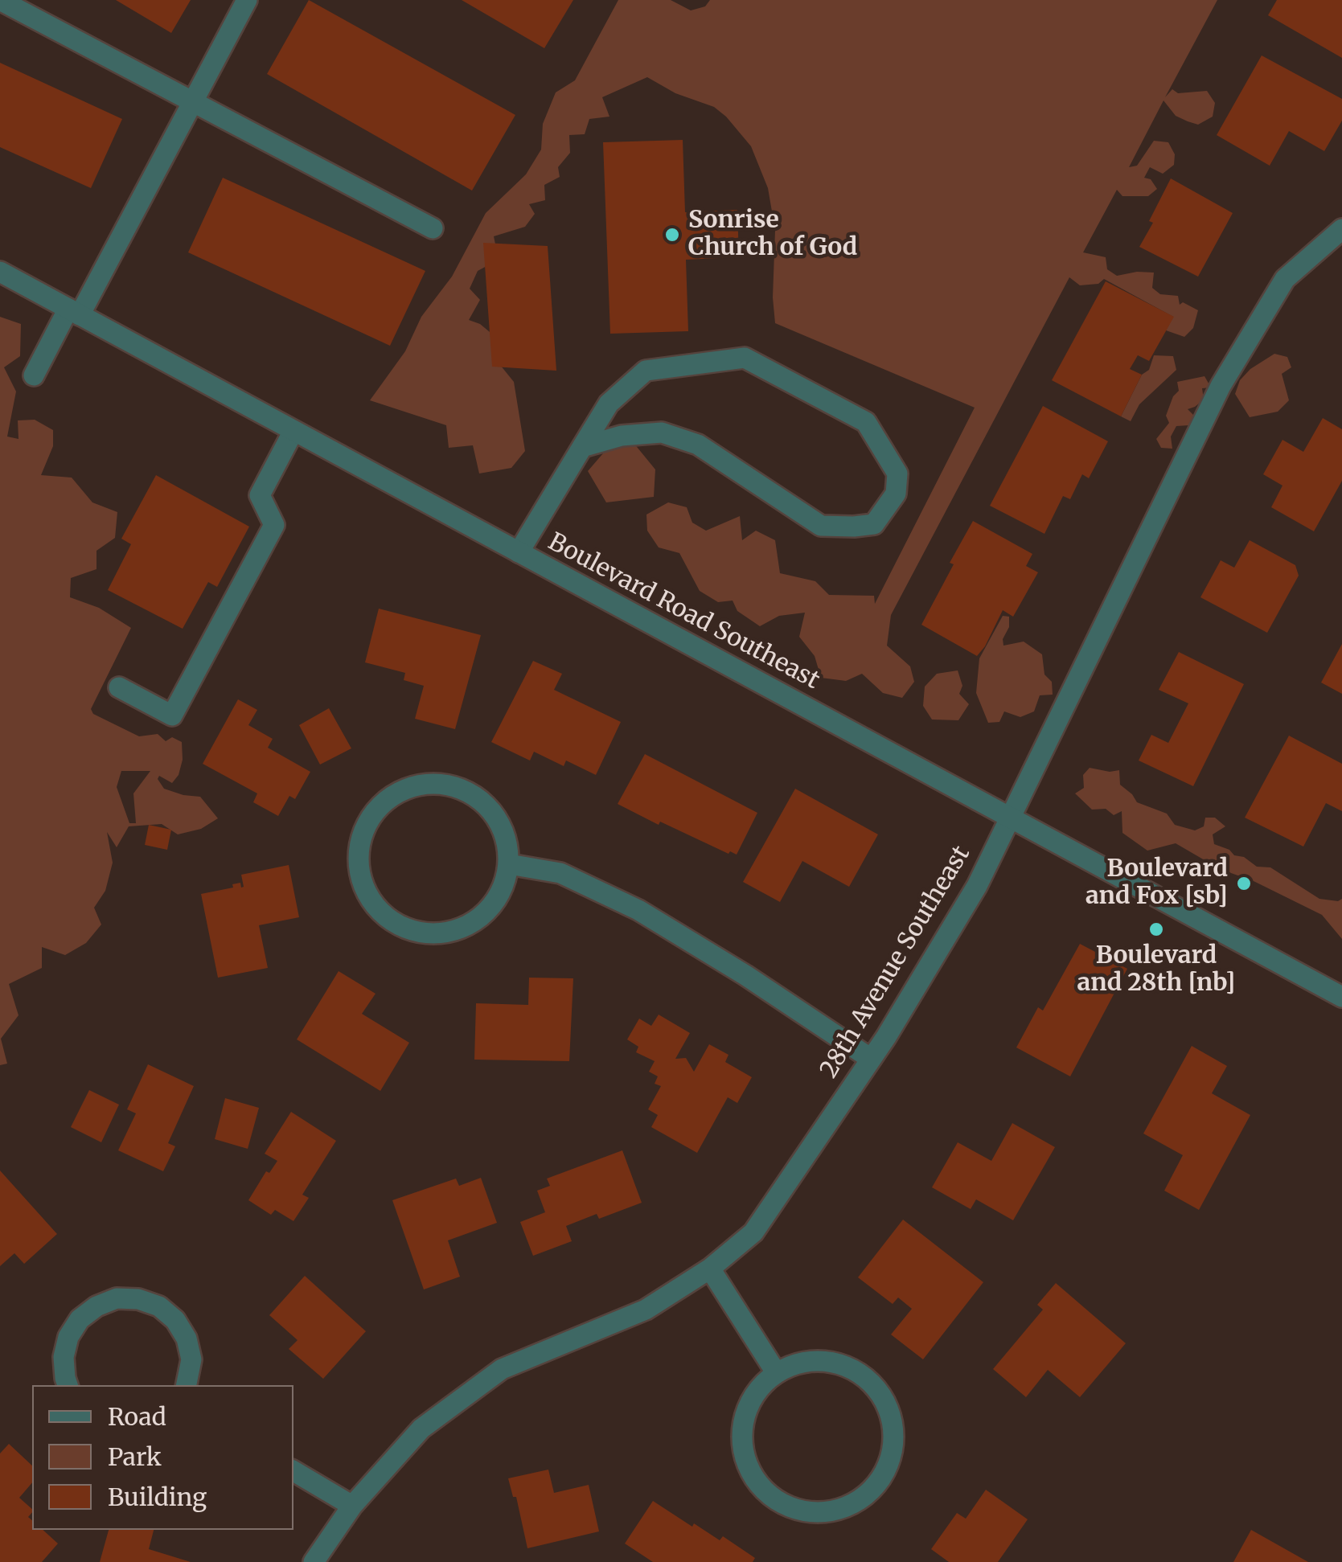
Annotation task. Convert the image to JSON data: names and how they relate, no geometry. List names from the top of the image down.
{
  "streets": {
    "street": ["Boulevard Road Southeast", "28th Avenue Southeast"]
  },
  "crossings": [
    ["Boulevard Road Southeast", "28th Avenue Southeast"]
  ],
  "places": ["Sonrise Church of God", "Boulevard and Fox [sb]", "Boulevard and 28th [nb]"],
  "legend": ["Road", "Park", "Building"]
}
